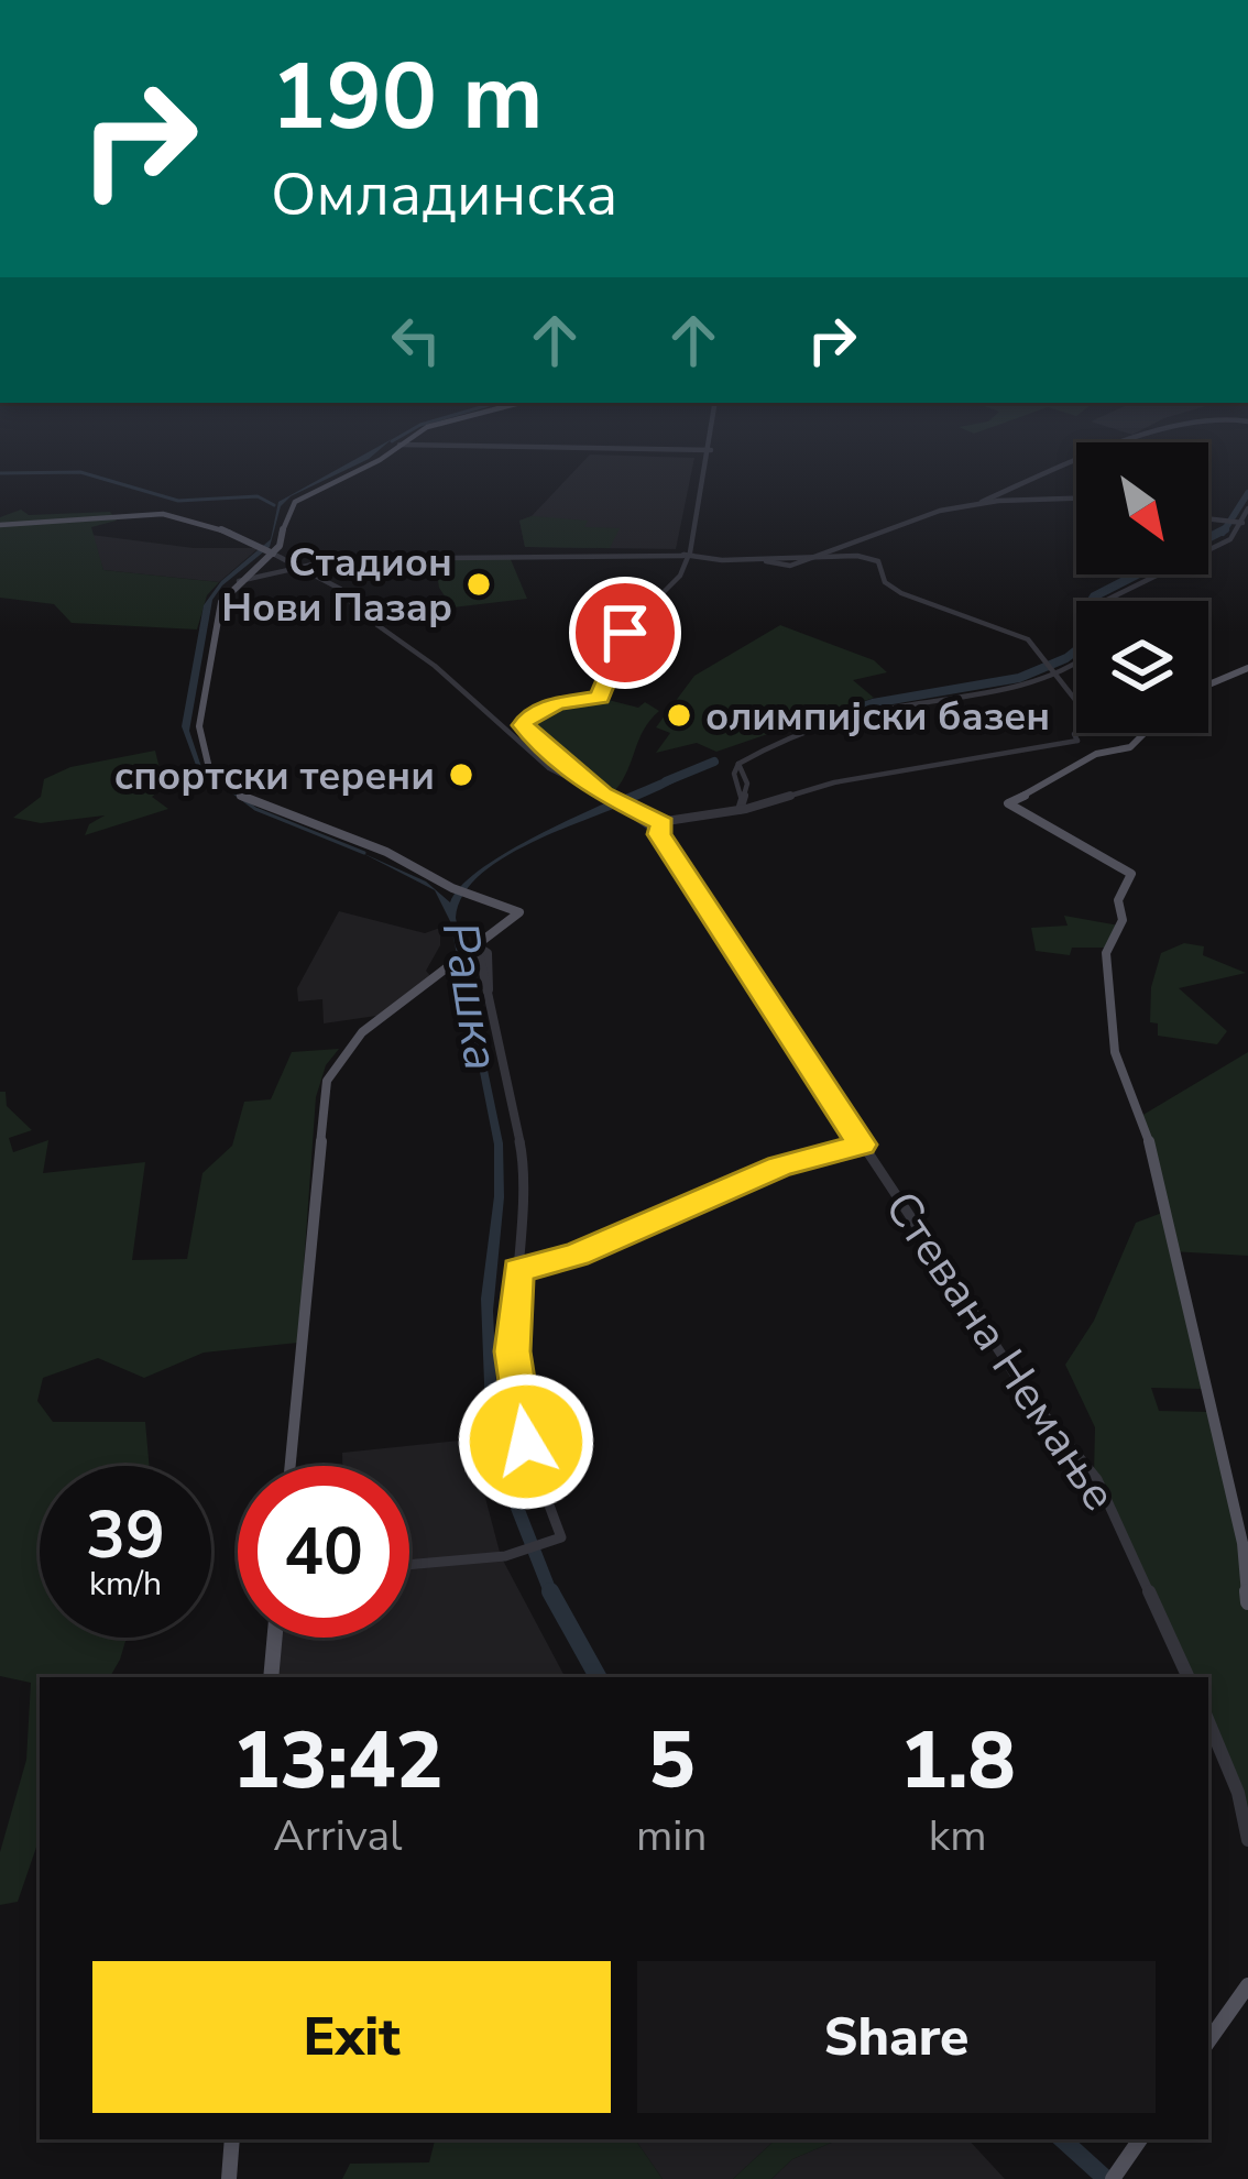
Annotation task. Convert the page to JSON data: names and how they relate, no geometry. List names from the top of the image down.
{
  "streets": {
    "street": ["Стевана Немање"]
  },
  "water": ["Рашка"],
  "places": ["Стадион Нови Пазар", "олимпијски базен", "спортски терени"],
  "north": "bottom right",
  "page": {
    "turn": ["190 m", "Омладинска"],
    "speed": "39 km/h",
    "limit": "40",
    "eta": [
      "13:42",
      "Arrival",
      "5",
      "min",
      "1.8",
      "km"
    ],
    "buttons": ["Exit", "Share"]
  }
}
